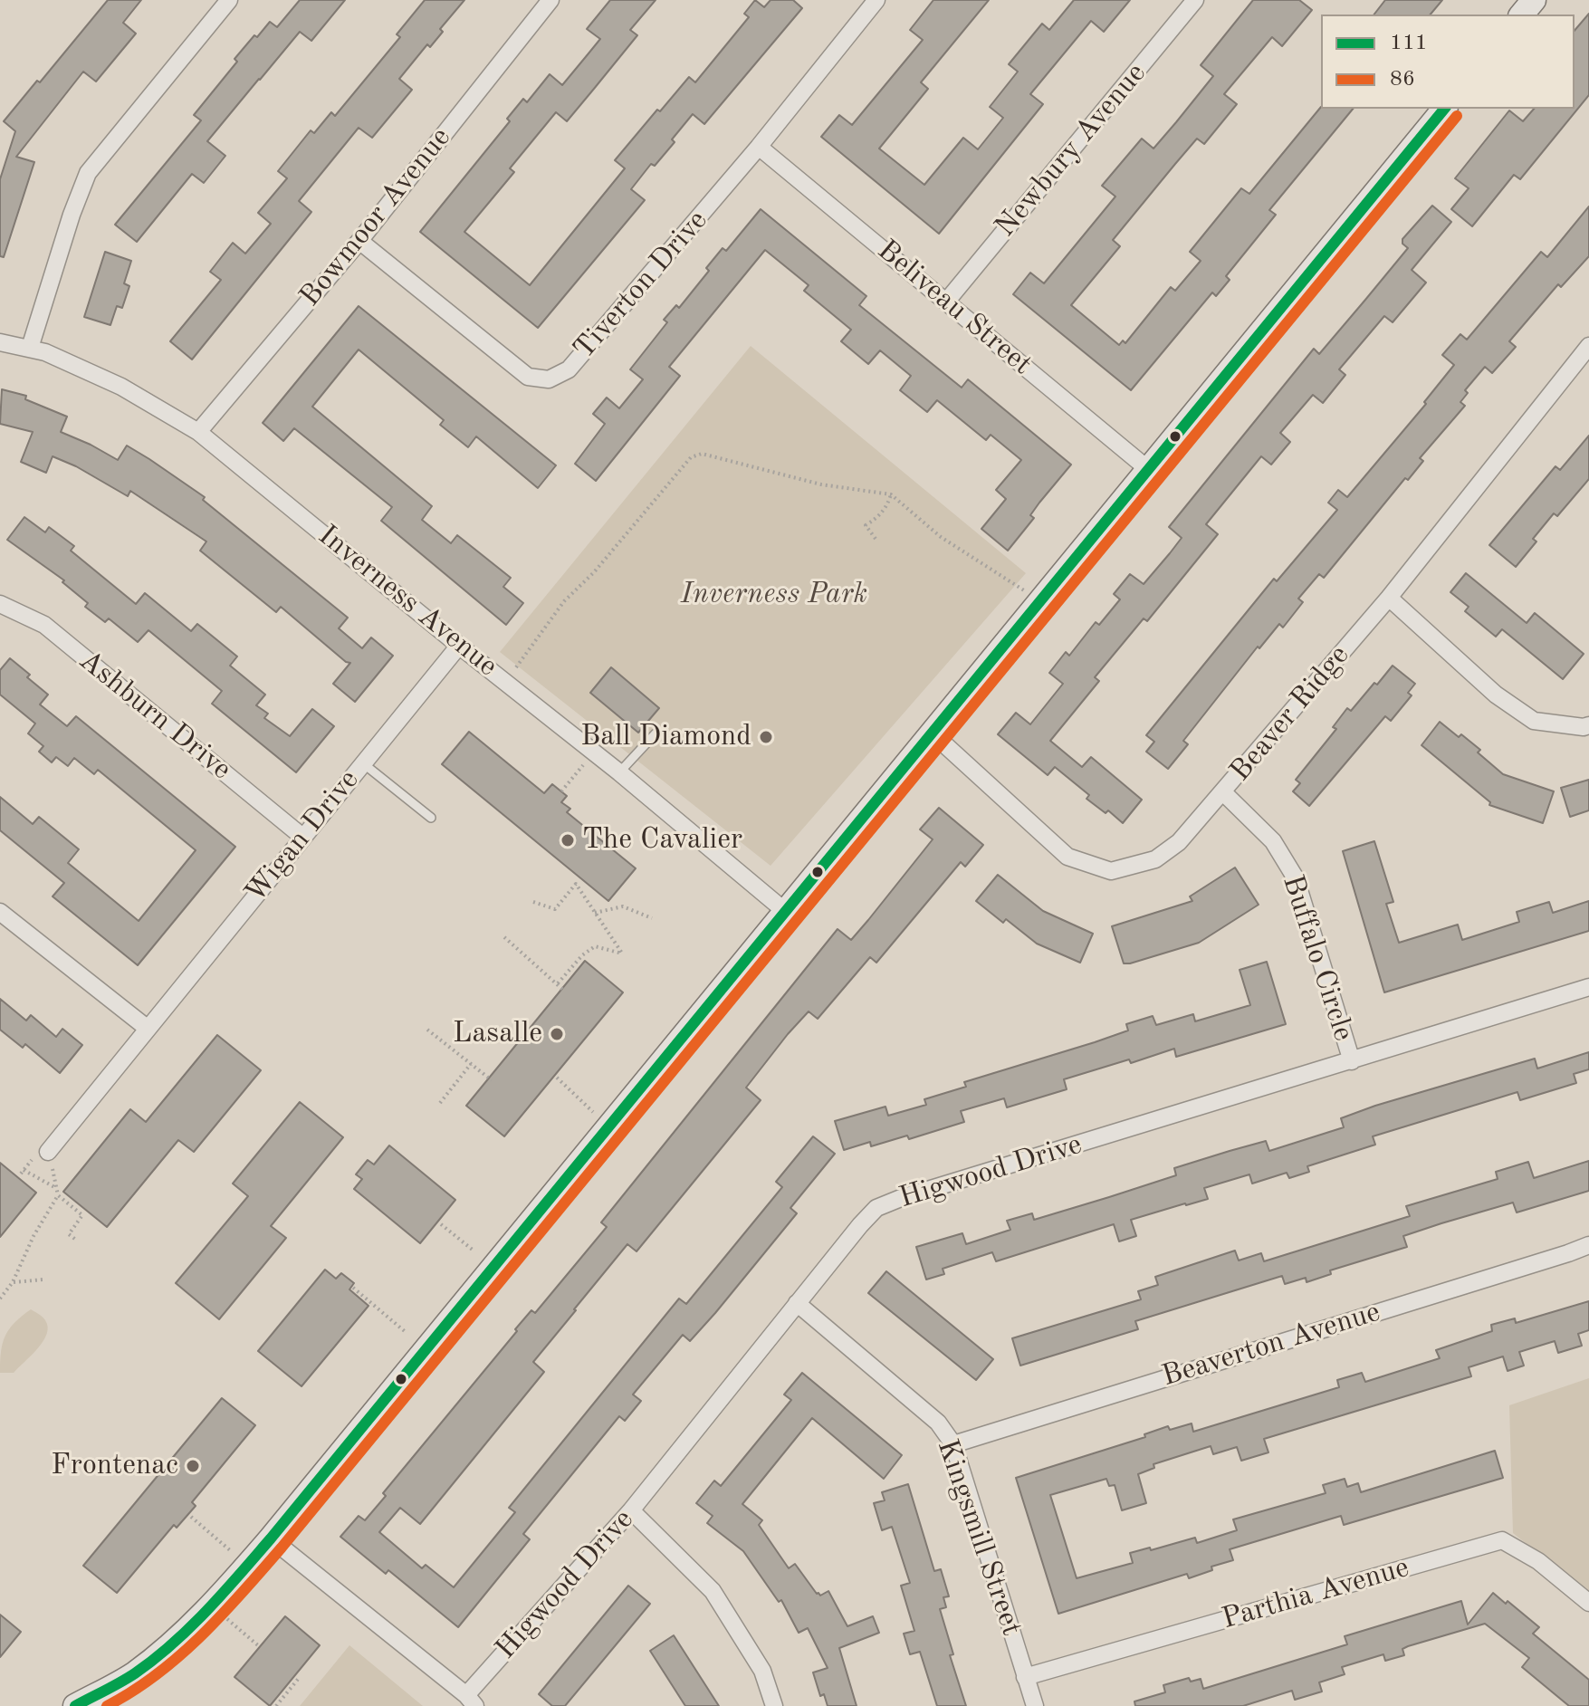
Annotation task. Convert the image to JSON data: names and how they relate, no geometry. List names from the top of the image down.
{
  "streets": {
    "street": [
      "Newbury Avenue",
      "Bowmoor Avenue",
      "Tiverton Drive",
      "Beliveau Street",
      "Inverness Avenue",
      "Beaver Ridge",
      "Ashburn Drive",
      "Wigan Drive",
      "Buffalo Circle",
      "Higwood Drive",
      "Beaverton Avenue",
      "Kingsmill Street",
      "Parthia Avenue"
    ]
  },
  "crossings": [
    ["Newbury Avenue", "Beliveau Street"],
    ["Bowmoor Avenue", "Tiverton Drive"],
    ["Bowmoor Avenue", "Inverness Avenue"],
    ["Tiverton Drive", "Beliveau Street"],
    ["Inverness Avenue", "Wigan Drive"],
    ["Beaver Ridge", "Buffalo Circle"],
    ["Ashburn Drive", "Wigan Drive"],
    ["Buffalo Circle", "Higwood Drive"],
    ["Higwood Drive", "Kingsmill Street"],
    ["Beaverton Avenue", "Kingsmill Street"],
    ["Kingsmill Street", "Parthia Avenue"]
  ],
  "parks": ["Inverness Park"],
  "places": [
    "Ball Diamond",
    "The Cavalier",
    "Lasalle",
    "Frontenac"
  ],
  "lines": ["transit line 111", "transit line 86"],
  "legend": ["111", "86"]
}
